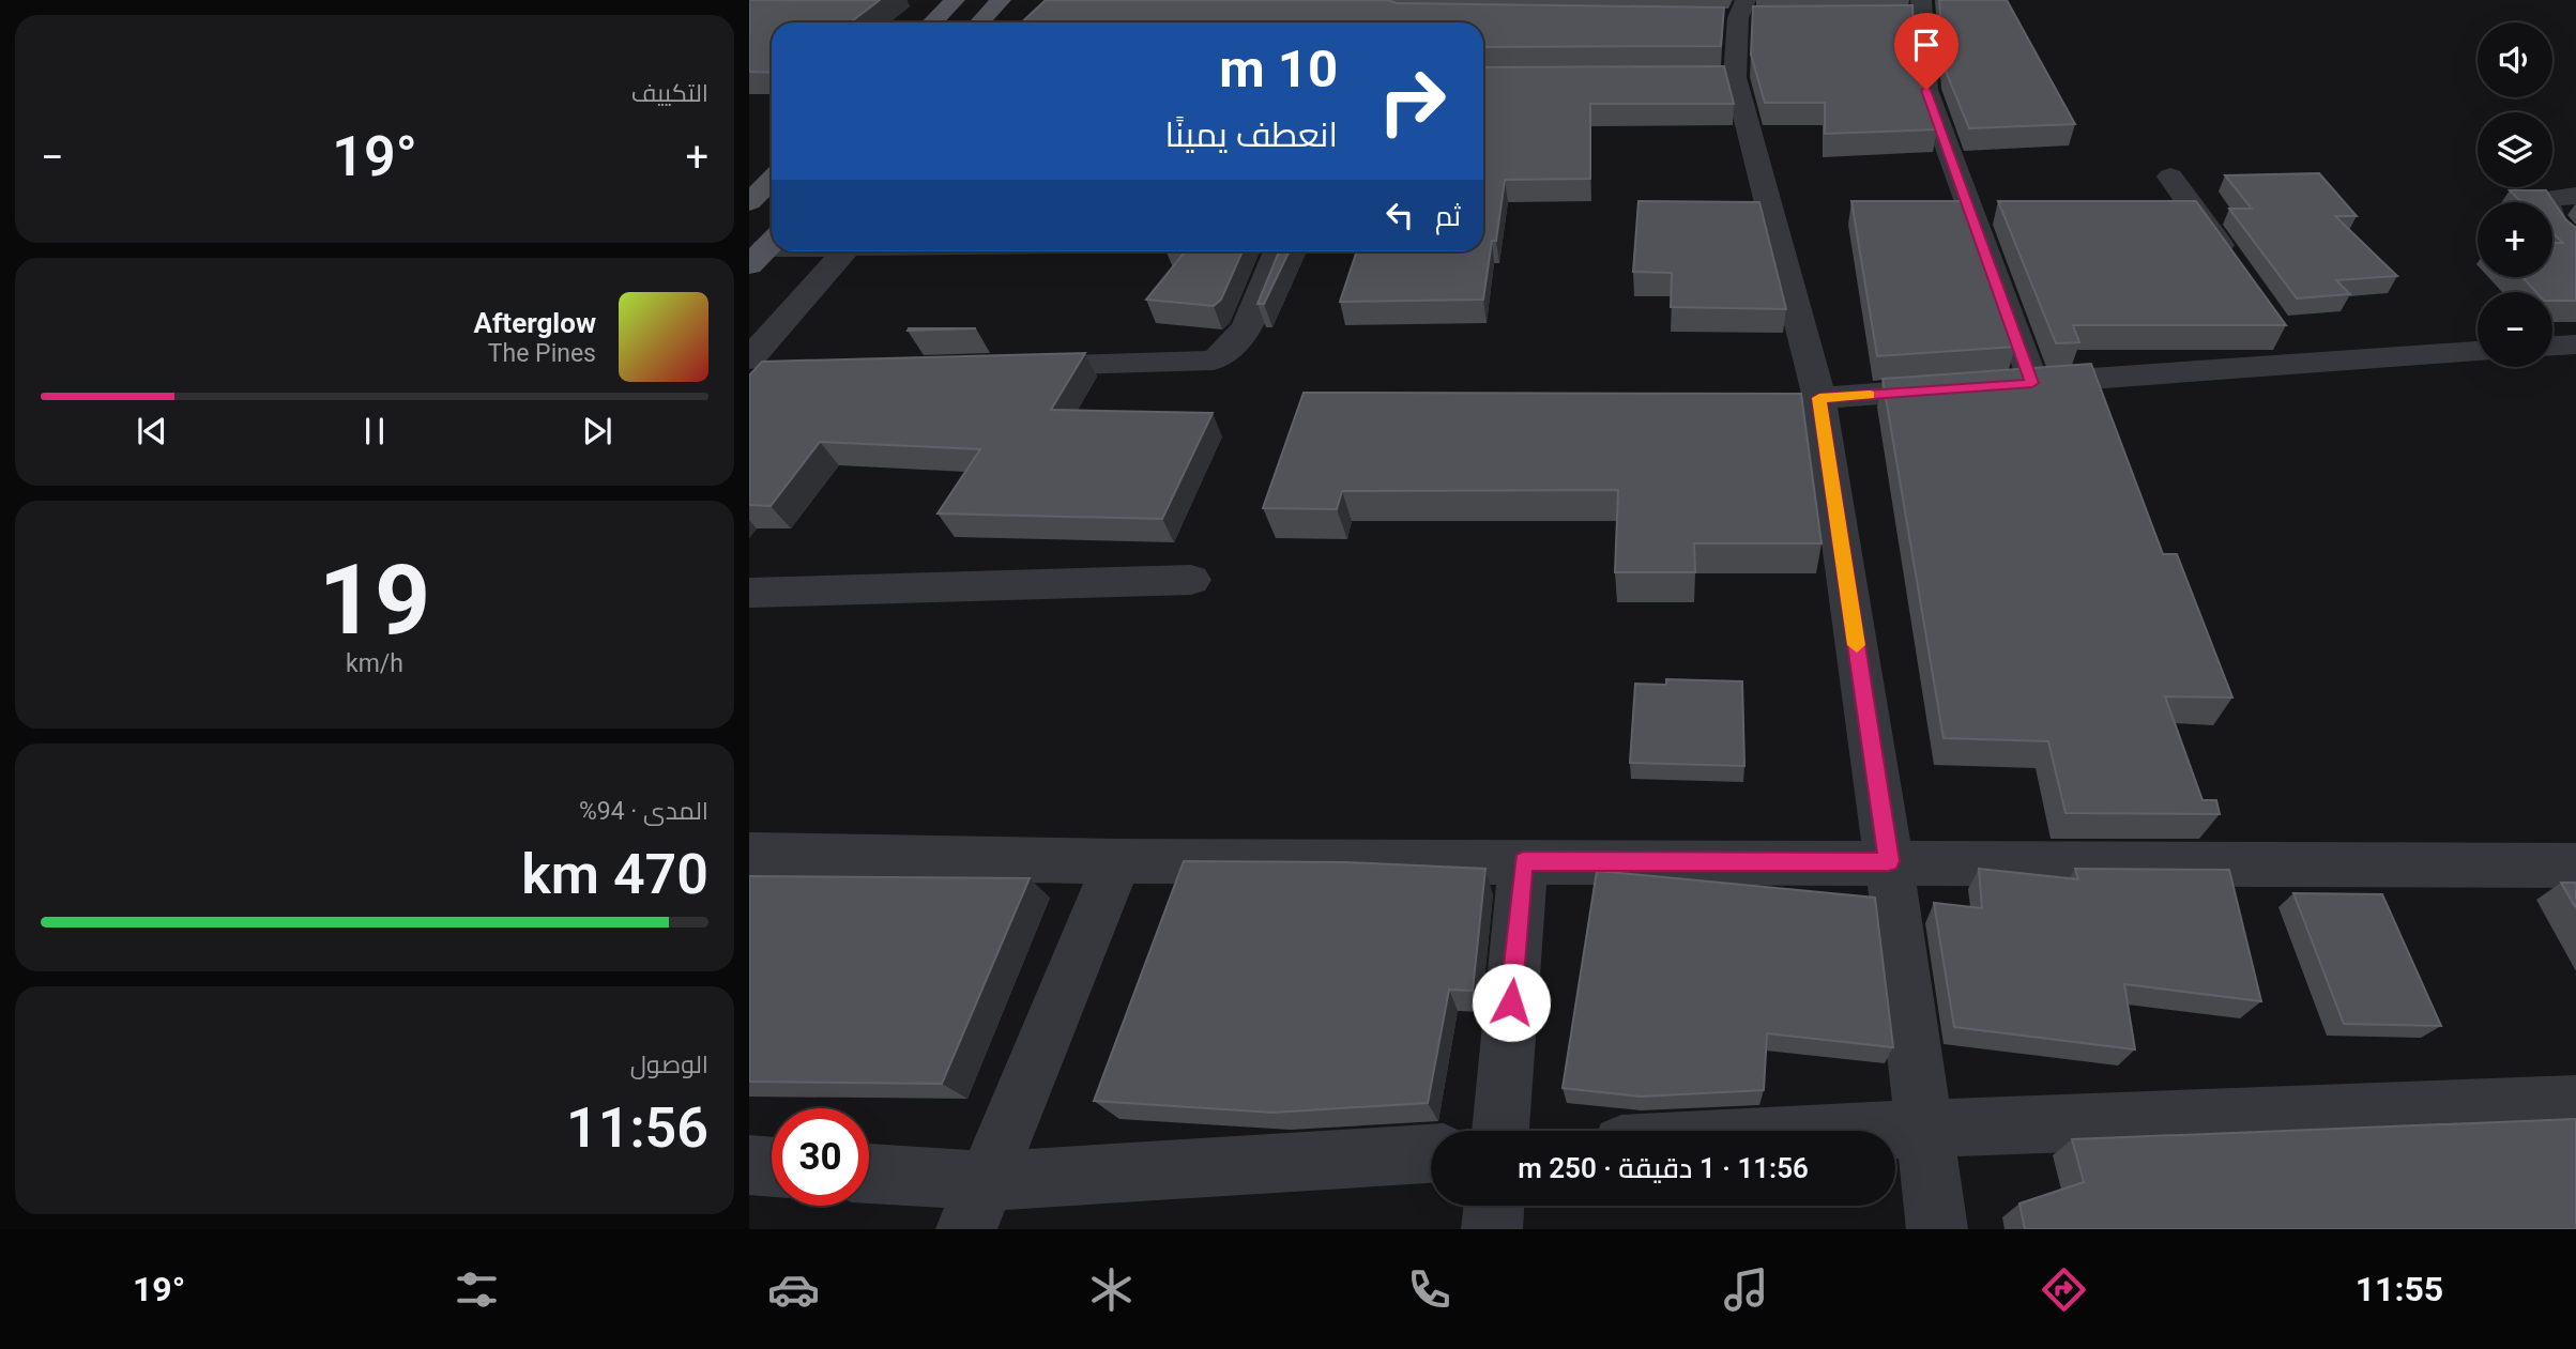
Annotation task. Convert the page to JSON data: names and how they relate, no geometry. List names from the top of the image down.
{
  "page": {
    "tile": [
      "التكييف",
      ["19", "km/h"],
      ["المدى · 94%", "470 km"],
      ["الوصول", "11:56"]
    ],
    "map_buttons": ["+", "−"],
    "turn": ["10 m", "انعطف يمينًا"],
    "heat": ["−", "19°", "+"],
    "then": "ثم",
    "song": ["Afterglow", "The Pines"],
    "limit": "30",
    "trip": "11:56 · 1 دقيقة · 250 m",
    "tabs": ["11:55", "19°"]
  }
}
